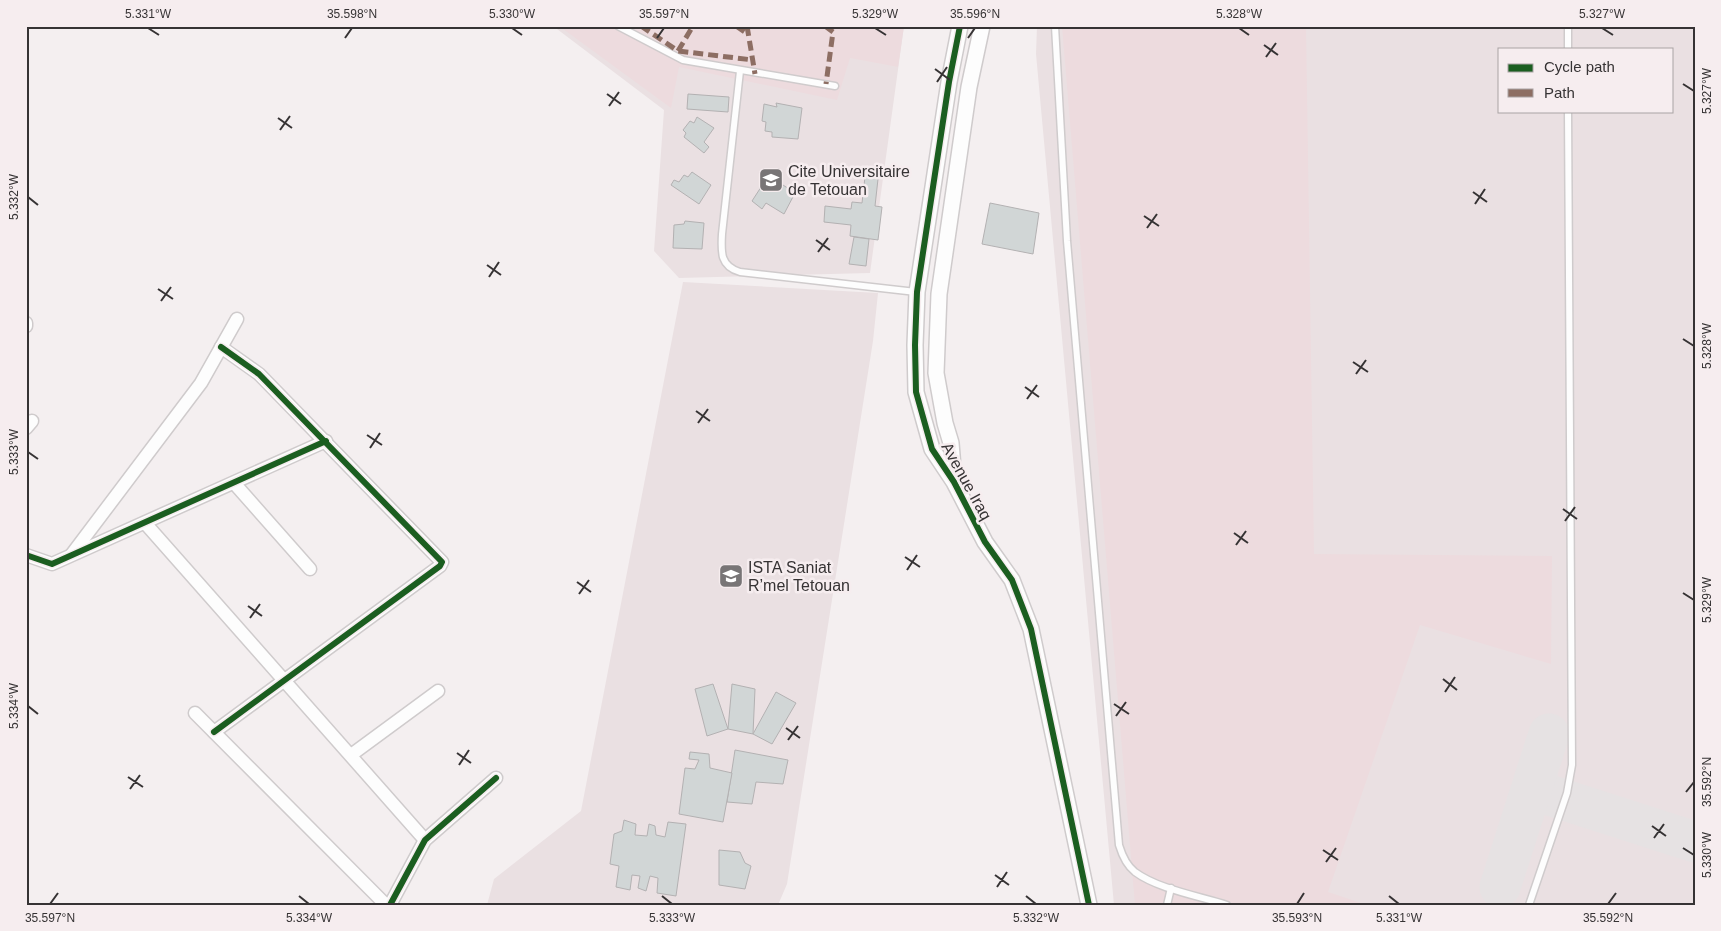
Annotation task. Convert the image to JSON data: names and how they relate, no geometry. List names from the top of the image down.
{
  "streets": {
    "street": ["Avenue Iraq"]
  },
  "places": {
    "school or university": ["Cite Universitaire de Tetouan", "ISTA Saniat R’mel Tetouan"]
  },
  "legend": ["Cycle path", "Path"],
  "coordinates": [
    "5.331°W",
    "35.598°N",
    "5.330°W",
    "35.597°N",
    "5.329°W",
    "35.596°N",
    "5.328°W",
    "5.327°W",
    "5.332°W",
    "5.333°W",
    "5.334°W",
    "35.592°N",
    "35.593°N"
  ]
}
